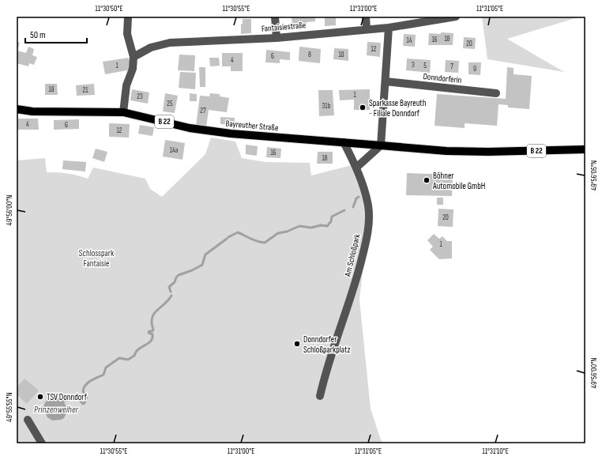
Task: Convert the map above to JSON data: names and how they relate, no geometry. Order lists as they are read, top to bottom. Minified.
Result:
{"streets":{"main road":["B 22","Bayreuther Straße"],"street":["Fantaisiestraße","Donndorferin","Am Schloßpark"]},"crossings":[["Bayreuther Straße","Am Schloßpark"]],"water":["Prinzenweiher"],"parks":["Schlosspark Fantaisie"],"places":["Sparkasse Bayreuth - Filiale Donndorf","Böhner Automobile GmbH","Donndorfer Schloßparkplatz","TSV Donndorf"],"house_numbers":["18","16","14","20","12","8","10","6","4","3","1","5","7","9","19","21","1","23","25","31b","27","4","6","12","14a","16","18","20","1"],"scale_bar":"50 m","coordinates":["11°30'50\"E","11°30'55\"E","11°31'00\"E","11°31'05\"E","49°56'05\"N","49°56'00\"N","49°55'55\"N","11°31'10\"E"]}
